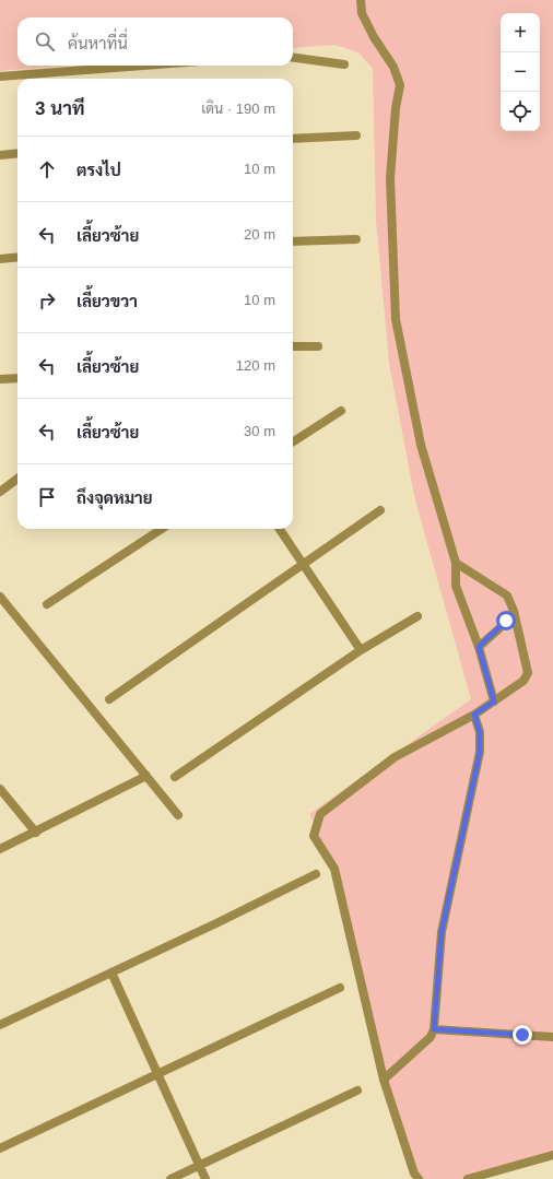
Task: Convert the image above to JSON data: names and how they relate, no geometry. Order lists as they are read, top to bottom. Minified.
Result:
{"page":{"map_buttons":["+","−"],"search":"ค้นหาที่นี่","heading":["3 นาที","เดิน · 190 m"],"list":[["ตรงไป","10 m"],["เลี้ยวซ้าย","20 m"],["เลี้ยวขวา","10 m"],["เลี้ยวซ้าย","120 m"],["เลี้ยวซ้าย","30 m"],"ถึงจุดหมาย"]}}
